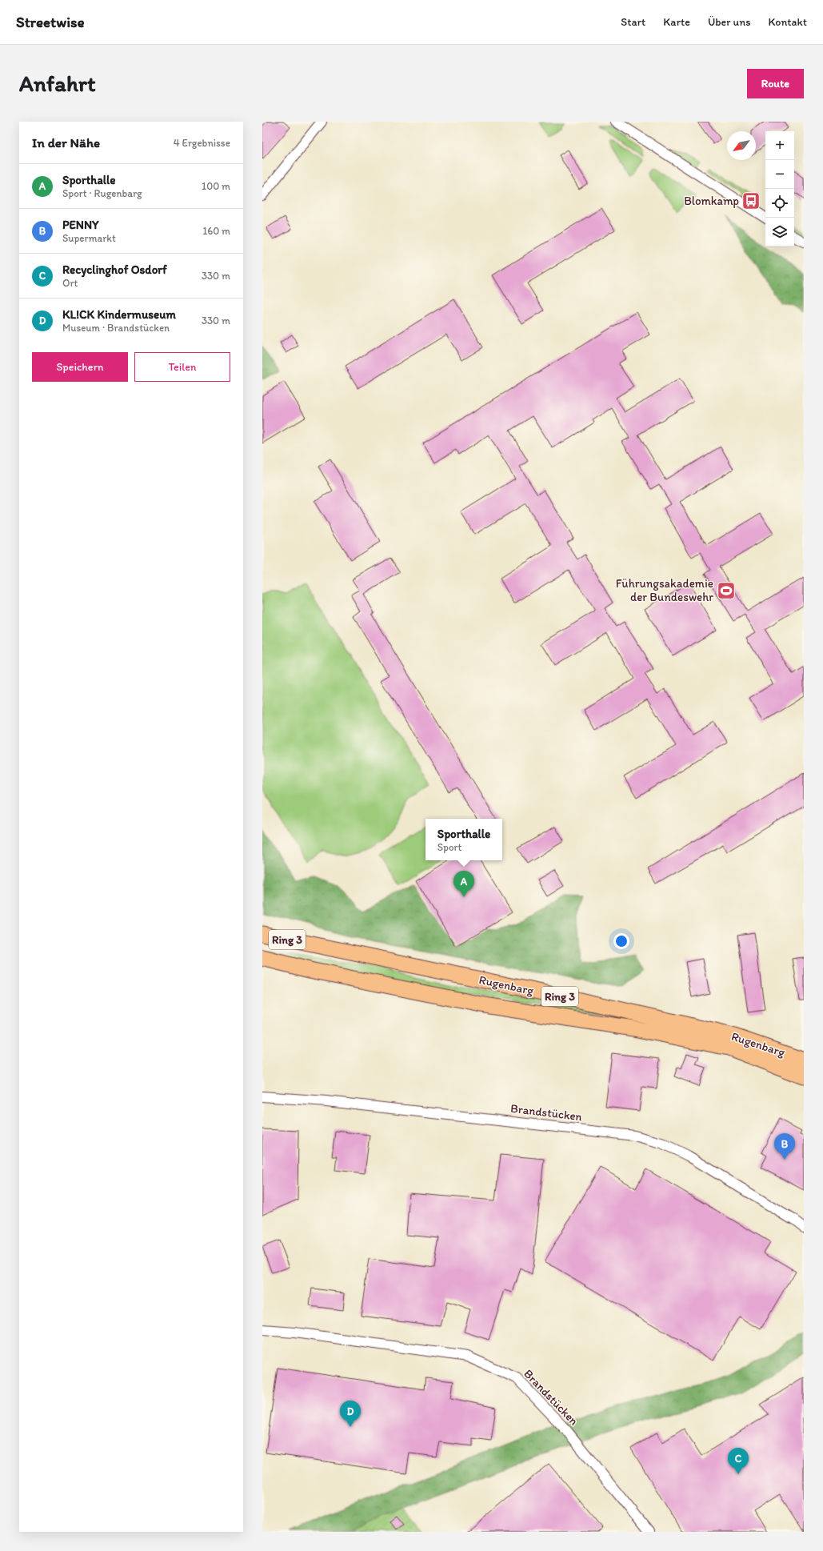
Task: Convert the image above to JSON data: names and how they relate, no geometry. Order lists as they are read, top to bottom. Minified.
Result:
{"streets":{"main road":["Ring 3","Rugenbarg"],"street":["Brandstücken"]},"places":{"bus stop":["Blomkamp"],"sports":["Führungsakademie der Bundeswehr"]},"north":"bottom left","page":{"header":"Streetwise","nav":["Start","Karte","Über uns","Kontakt"],"buttons":["Route",["Speichern","Teilen"]],"title":"Anfahrt","heading":["In der Nähe","4 Ergebnisse"],"map_buttons":["+","−"],"list":[{"mark":"A","name":"Sporthalle","note":"Sport · Rugenbarg","value":"100 m"},{"mark":"B","name":"PENNY","note":"Supermarkt","value":"160 m"},{"mark":"C","name":"Recyclinghof Osdorf","note":"Ort","value":"330 m"},{"mark":"D","name":"KL!CK Kindermuseum","note":"Museum · Brandstücken","value":"330 m"}],"popup":["Sporthalle","Sport"],"pins":["A","B","D","C"]}}
